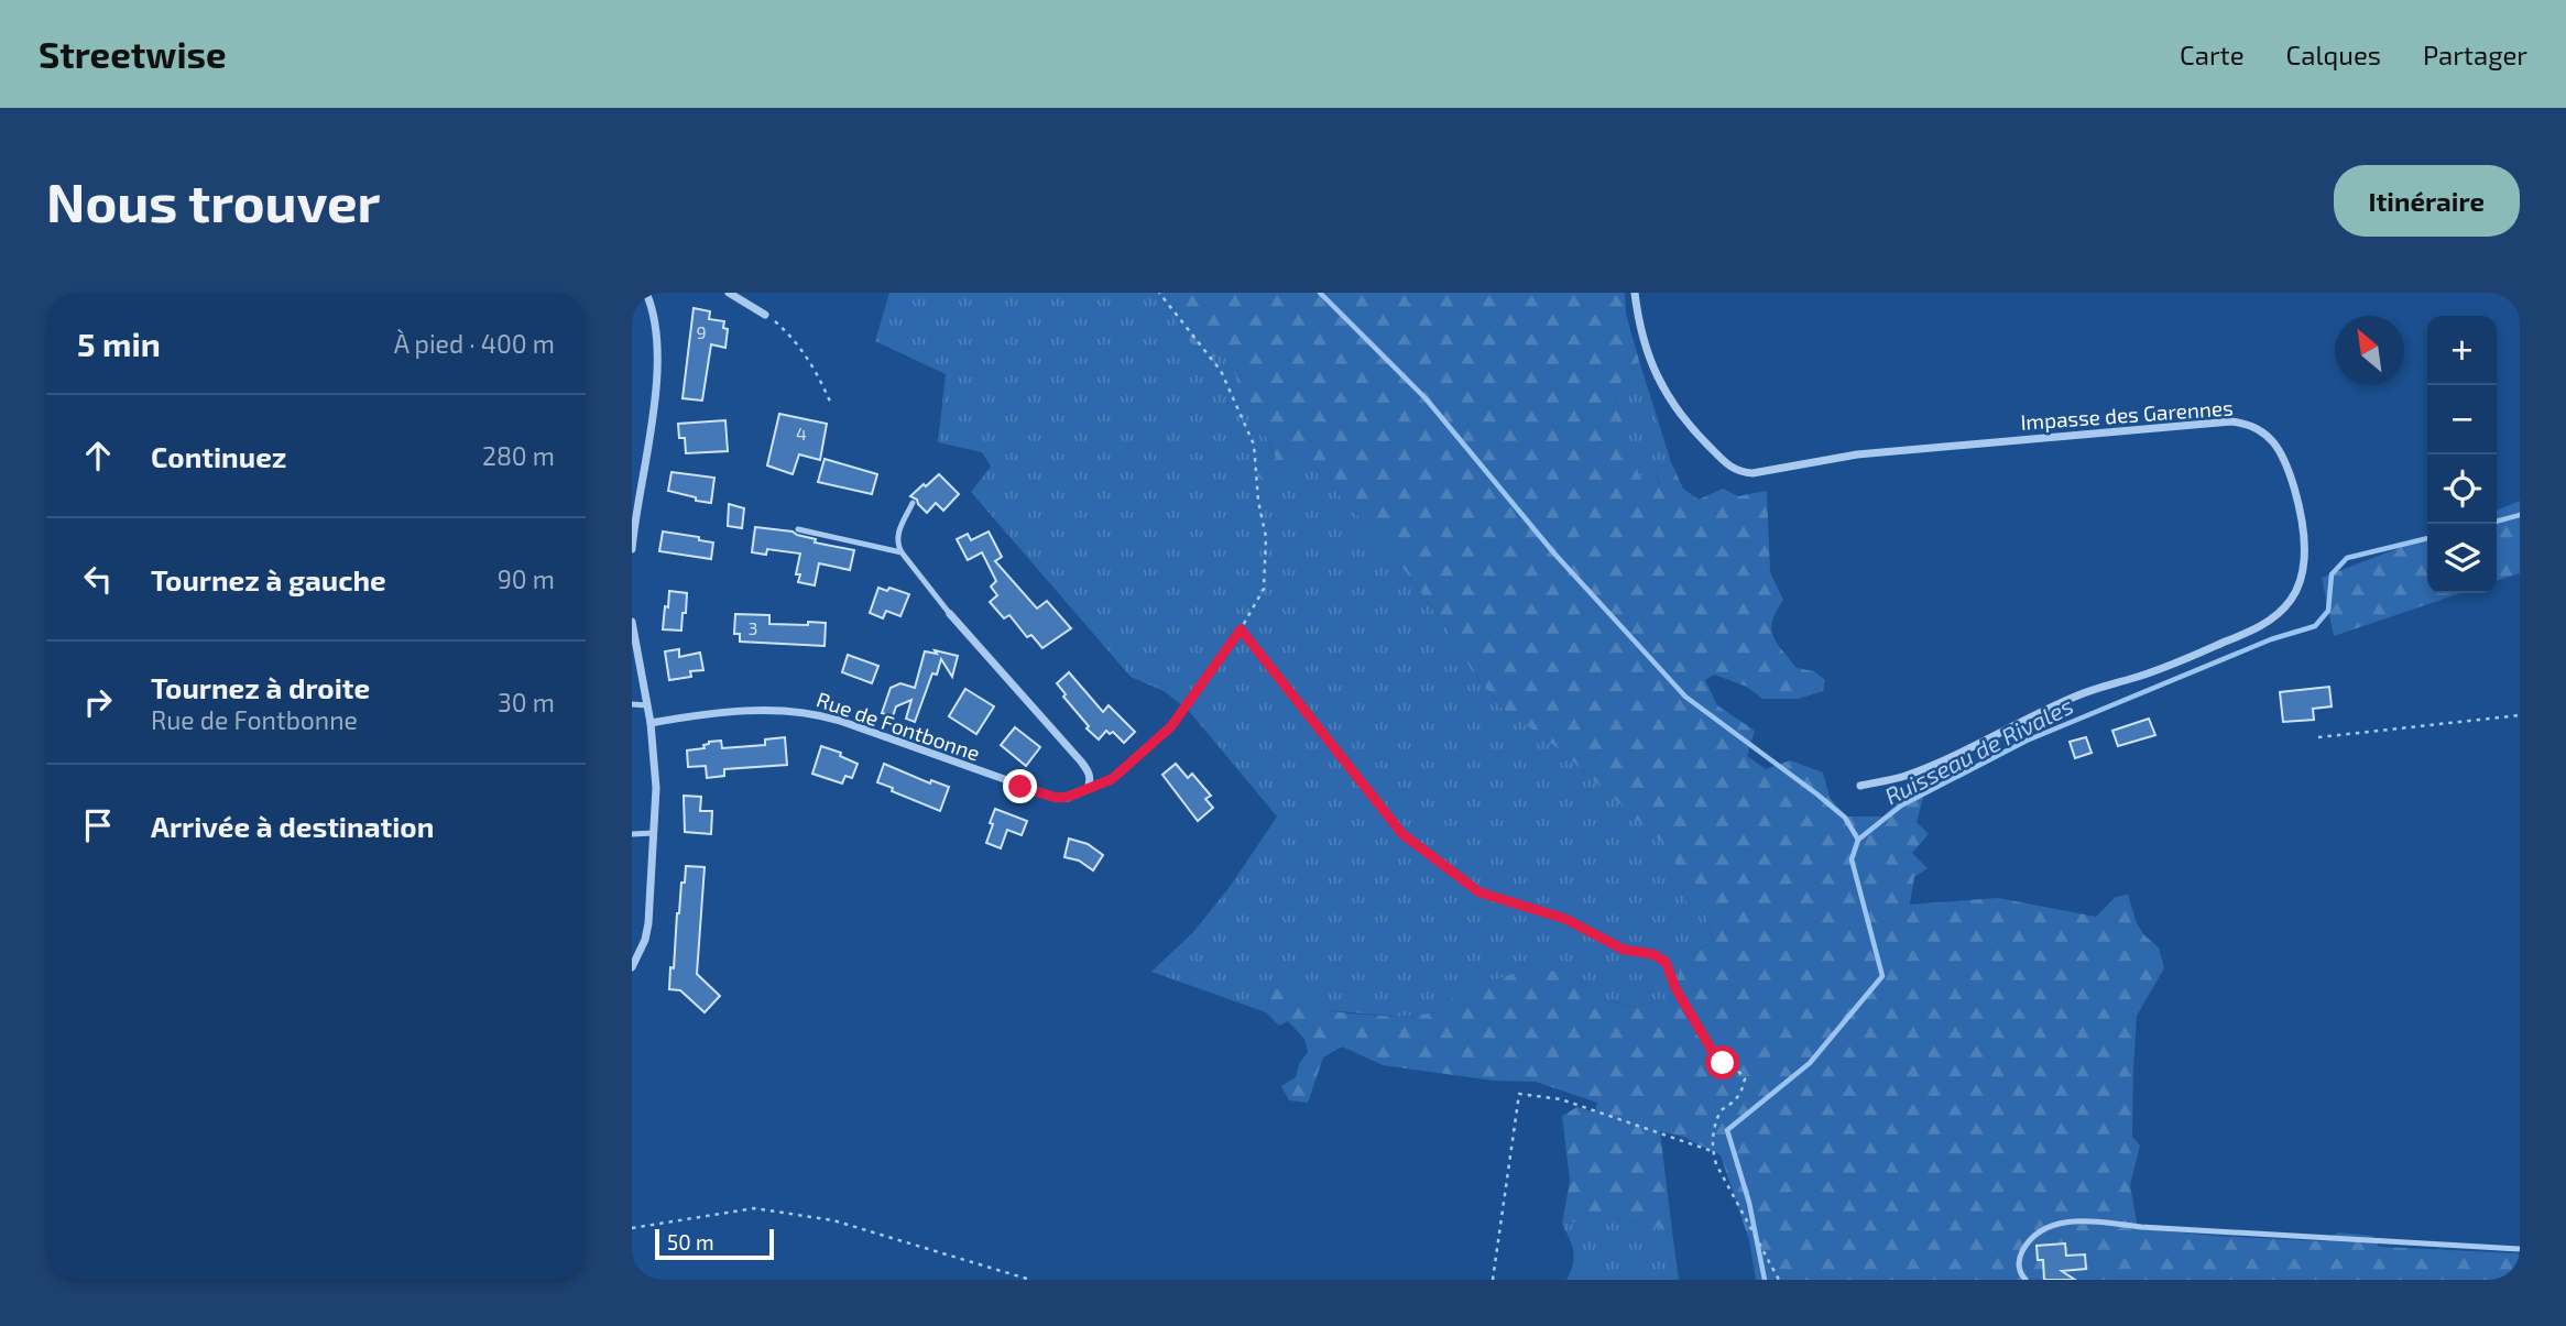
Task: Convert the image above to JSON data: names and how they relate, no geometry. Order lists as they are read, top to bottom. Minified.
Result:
{"streets":{"street":["Impasse des Garennes","Rue de Fontbonne"]},"water":["Ruisseau de Rivales"],"house_numbers":["9","4","3"],"scale_bar":"50 m","north":"top left","page":{"header":"Streetwise","nav":["Carte","Calques","Partager"],"buttons":"Itinéraire","title":"Nous trouver","heading":["5 min","À pied · 400 m"],"map_buttons":["+","−"],"list":[["Continuez","280 m"],["Tournez à gauche","90 m"],["Tournez à droite","Rue de Fontbonne","30 m"],"Arrivée à destination"],"scale":"50 m"}}
